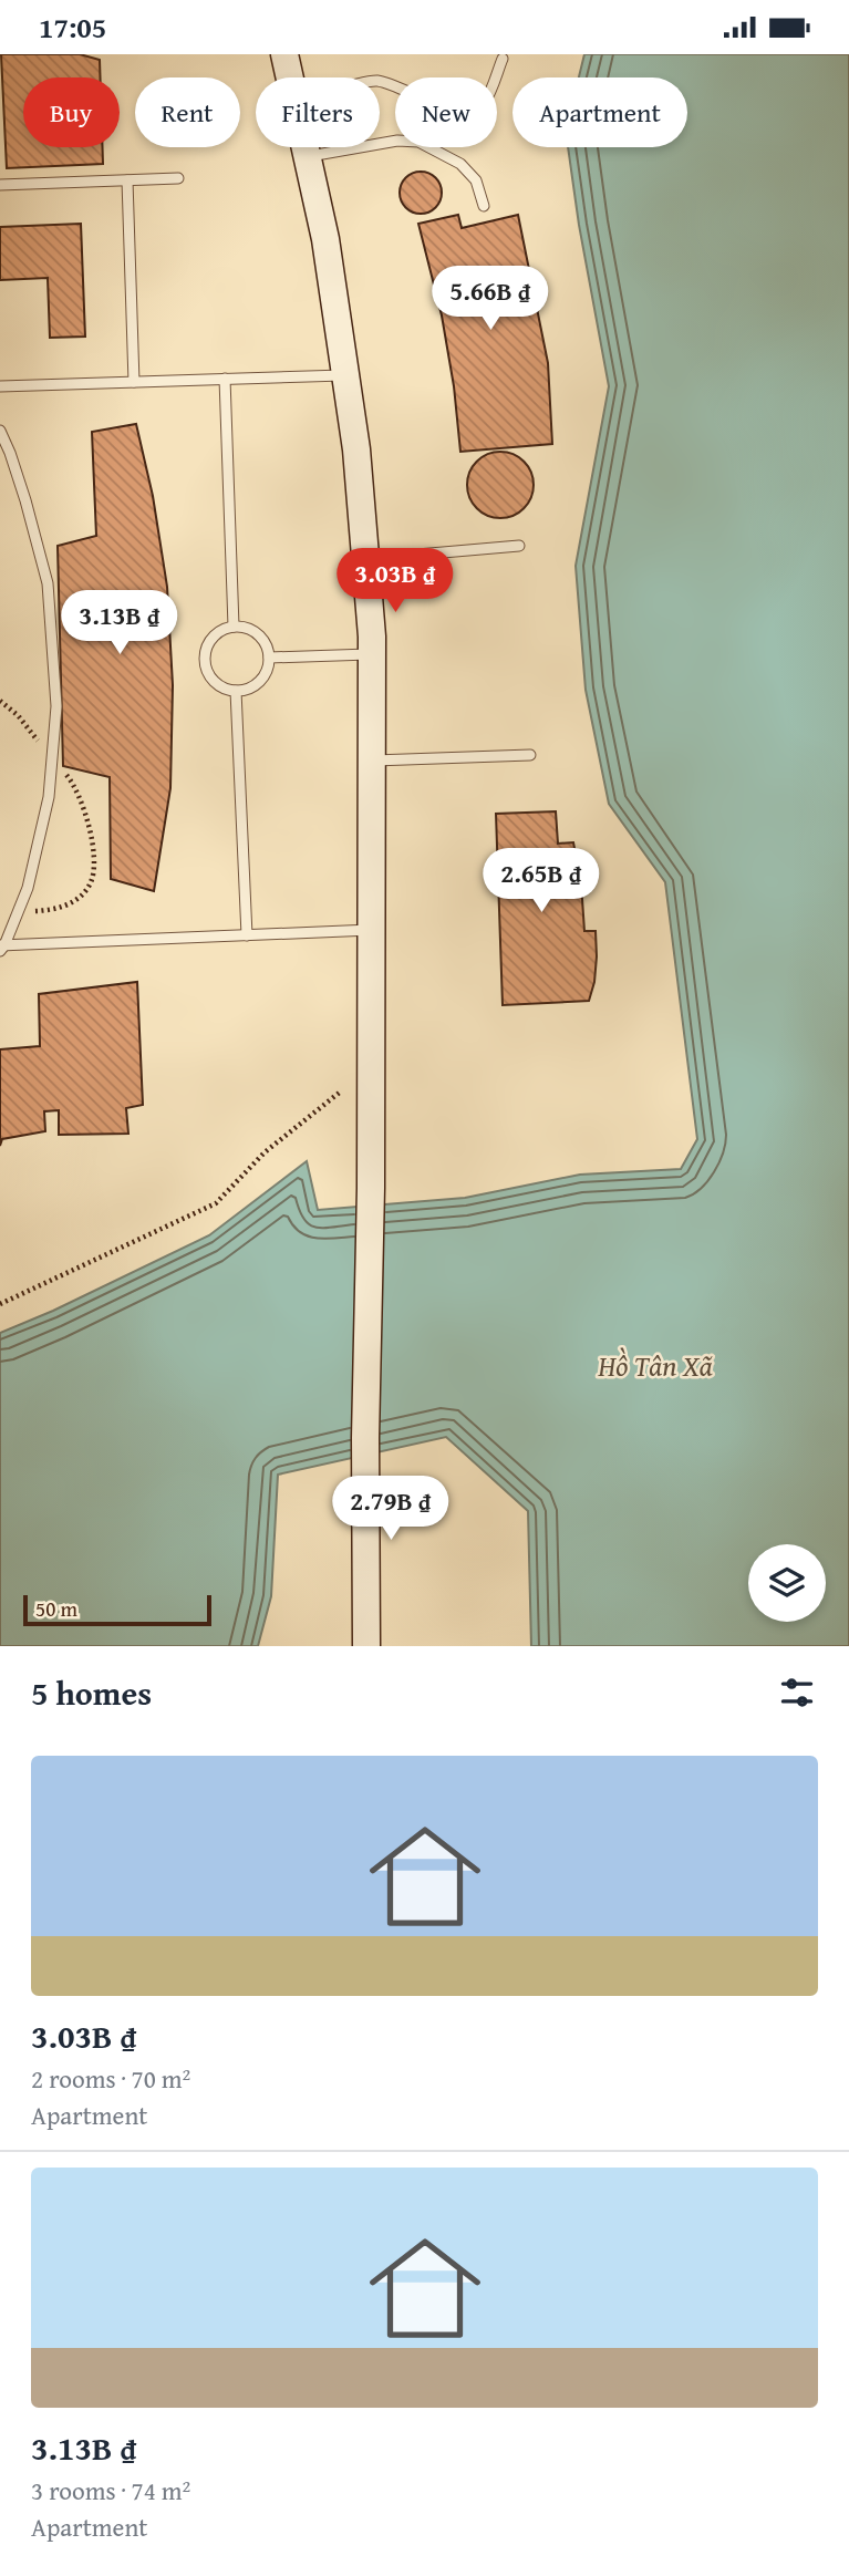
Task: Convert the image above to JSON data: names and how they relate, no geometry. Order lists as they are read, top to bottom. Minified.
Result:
{"water":["Hồ Tân Xã"],"scale_bar":"50 m","page":{"status":"17:05","chip":["Buy","Rent","Filters","New","Apartment"],"price":["5.66B ₫","3.03B ₫","3.13B ₫","2.65B ₫","2.79B ₫"],"scale":"50 m","heading":"5 homes","list":[{"name":"3.03B ₫","note":"2 rooms · 70 m² · Apartment"},{"name":"3.13B ₫","note":"3 rooms · 74 m² · Apartment"}]}}
